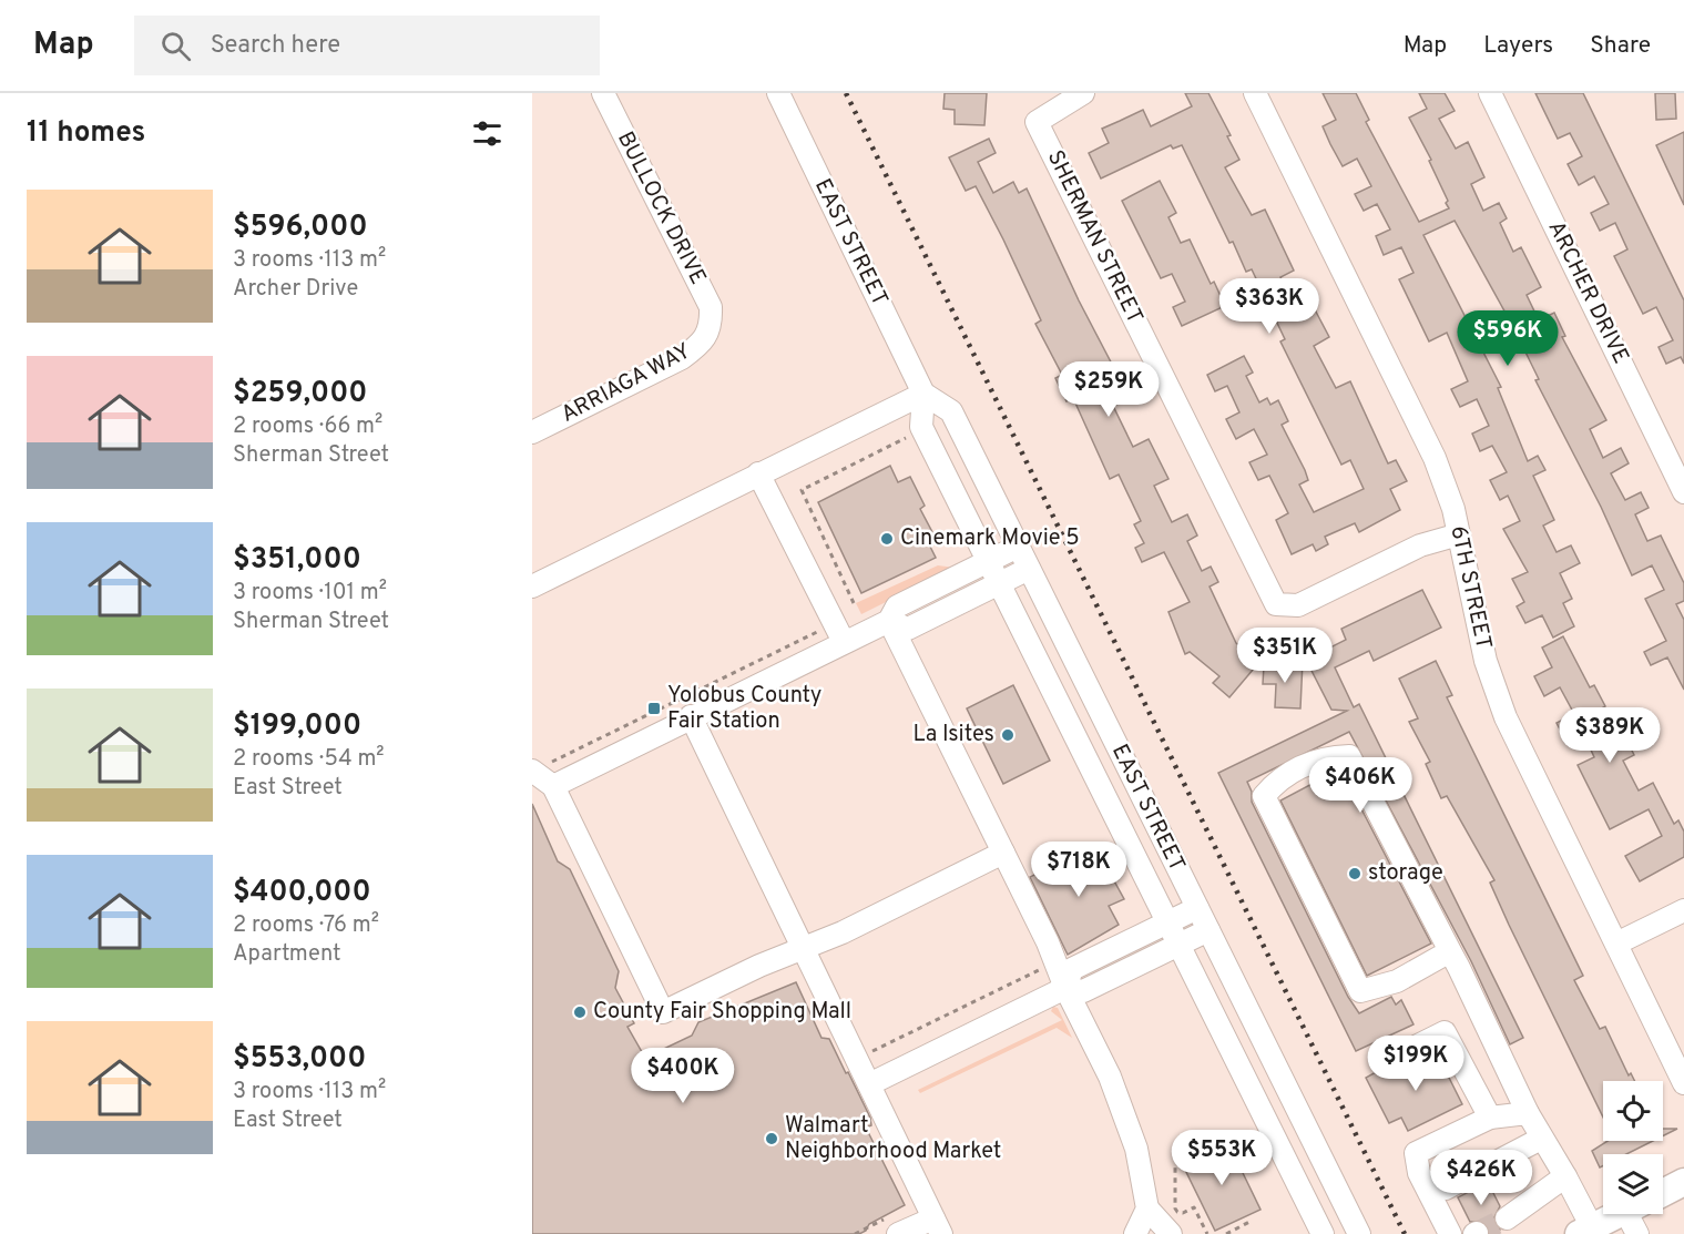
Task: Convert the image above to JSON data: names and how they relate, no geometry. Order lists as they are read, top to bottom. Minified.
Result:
{"streets":{"street":["BULLOCK DRIVE","SHERMAN STREET","EAST STREET","ARCHER DRIVE","ARRIAGA WAY","6TH STREET"]},"crossings":[["BULLOCK DRIVE","ARRIAGA WAY"],["SHERMAN STREET","6TH STREET"]],"places":{"other":["Cinemark Movie 5","La Isites","storage","County Fair Shopping Mall","Walmart Neighborhood Market"],"transit":["Yolobus County Fair Station"]},"page":{"header":"Map","search":"Search here","nav":["Map","Layers","Share"],"heading":"11 homes","list":[{"name":"$596,000","note":"3 rooms · 113 m² · Archer Drive"},{"name":"$259,000","note":"2 rooms · 66 m² · Sherman Street"},{"name":"$351,000","note":"3 rooms · 101 m² · Sherman Street"},{"name":"$199,000","note":"2 rooms · 54 m² · East Street"},{"name":"$400,000","note":"2 rooms · 76 m² · Apartment"},{"name":"$553,000","note":"3 rooms · 113 m² · East Street"}],"price":["$363K","$596K","$259K","$351K","$389K","$406K","$718K","$199K","$400K","$553K","$426K"]}}
